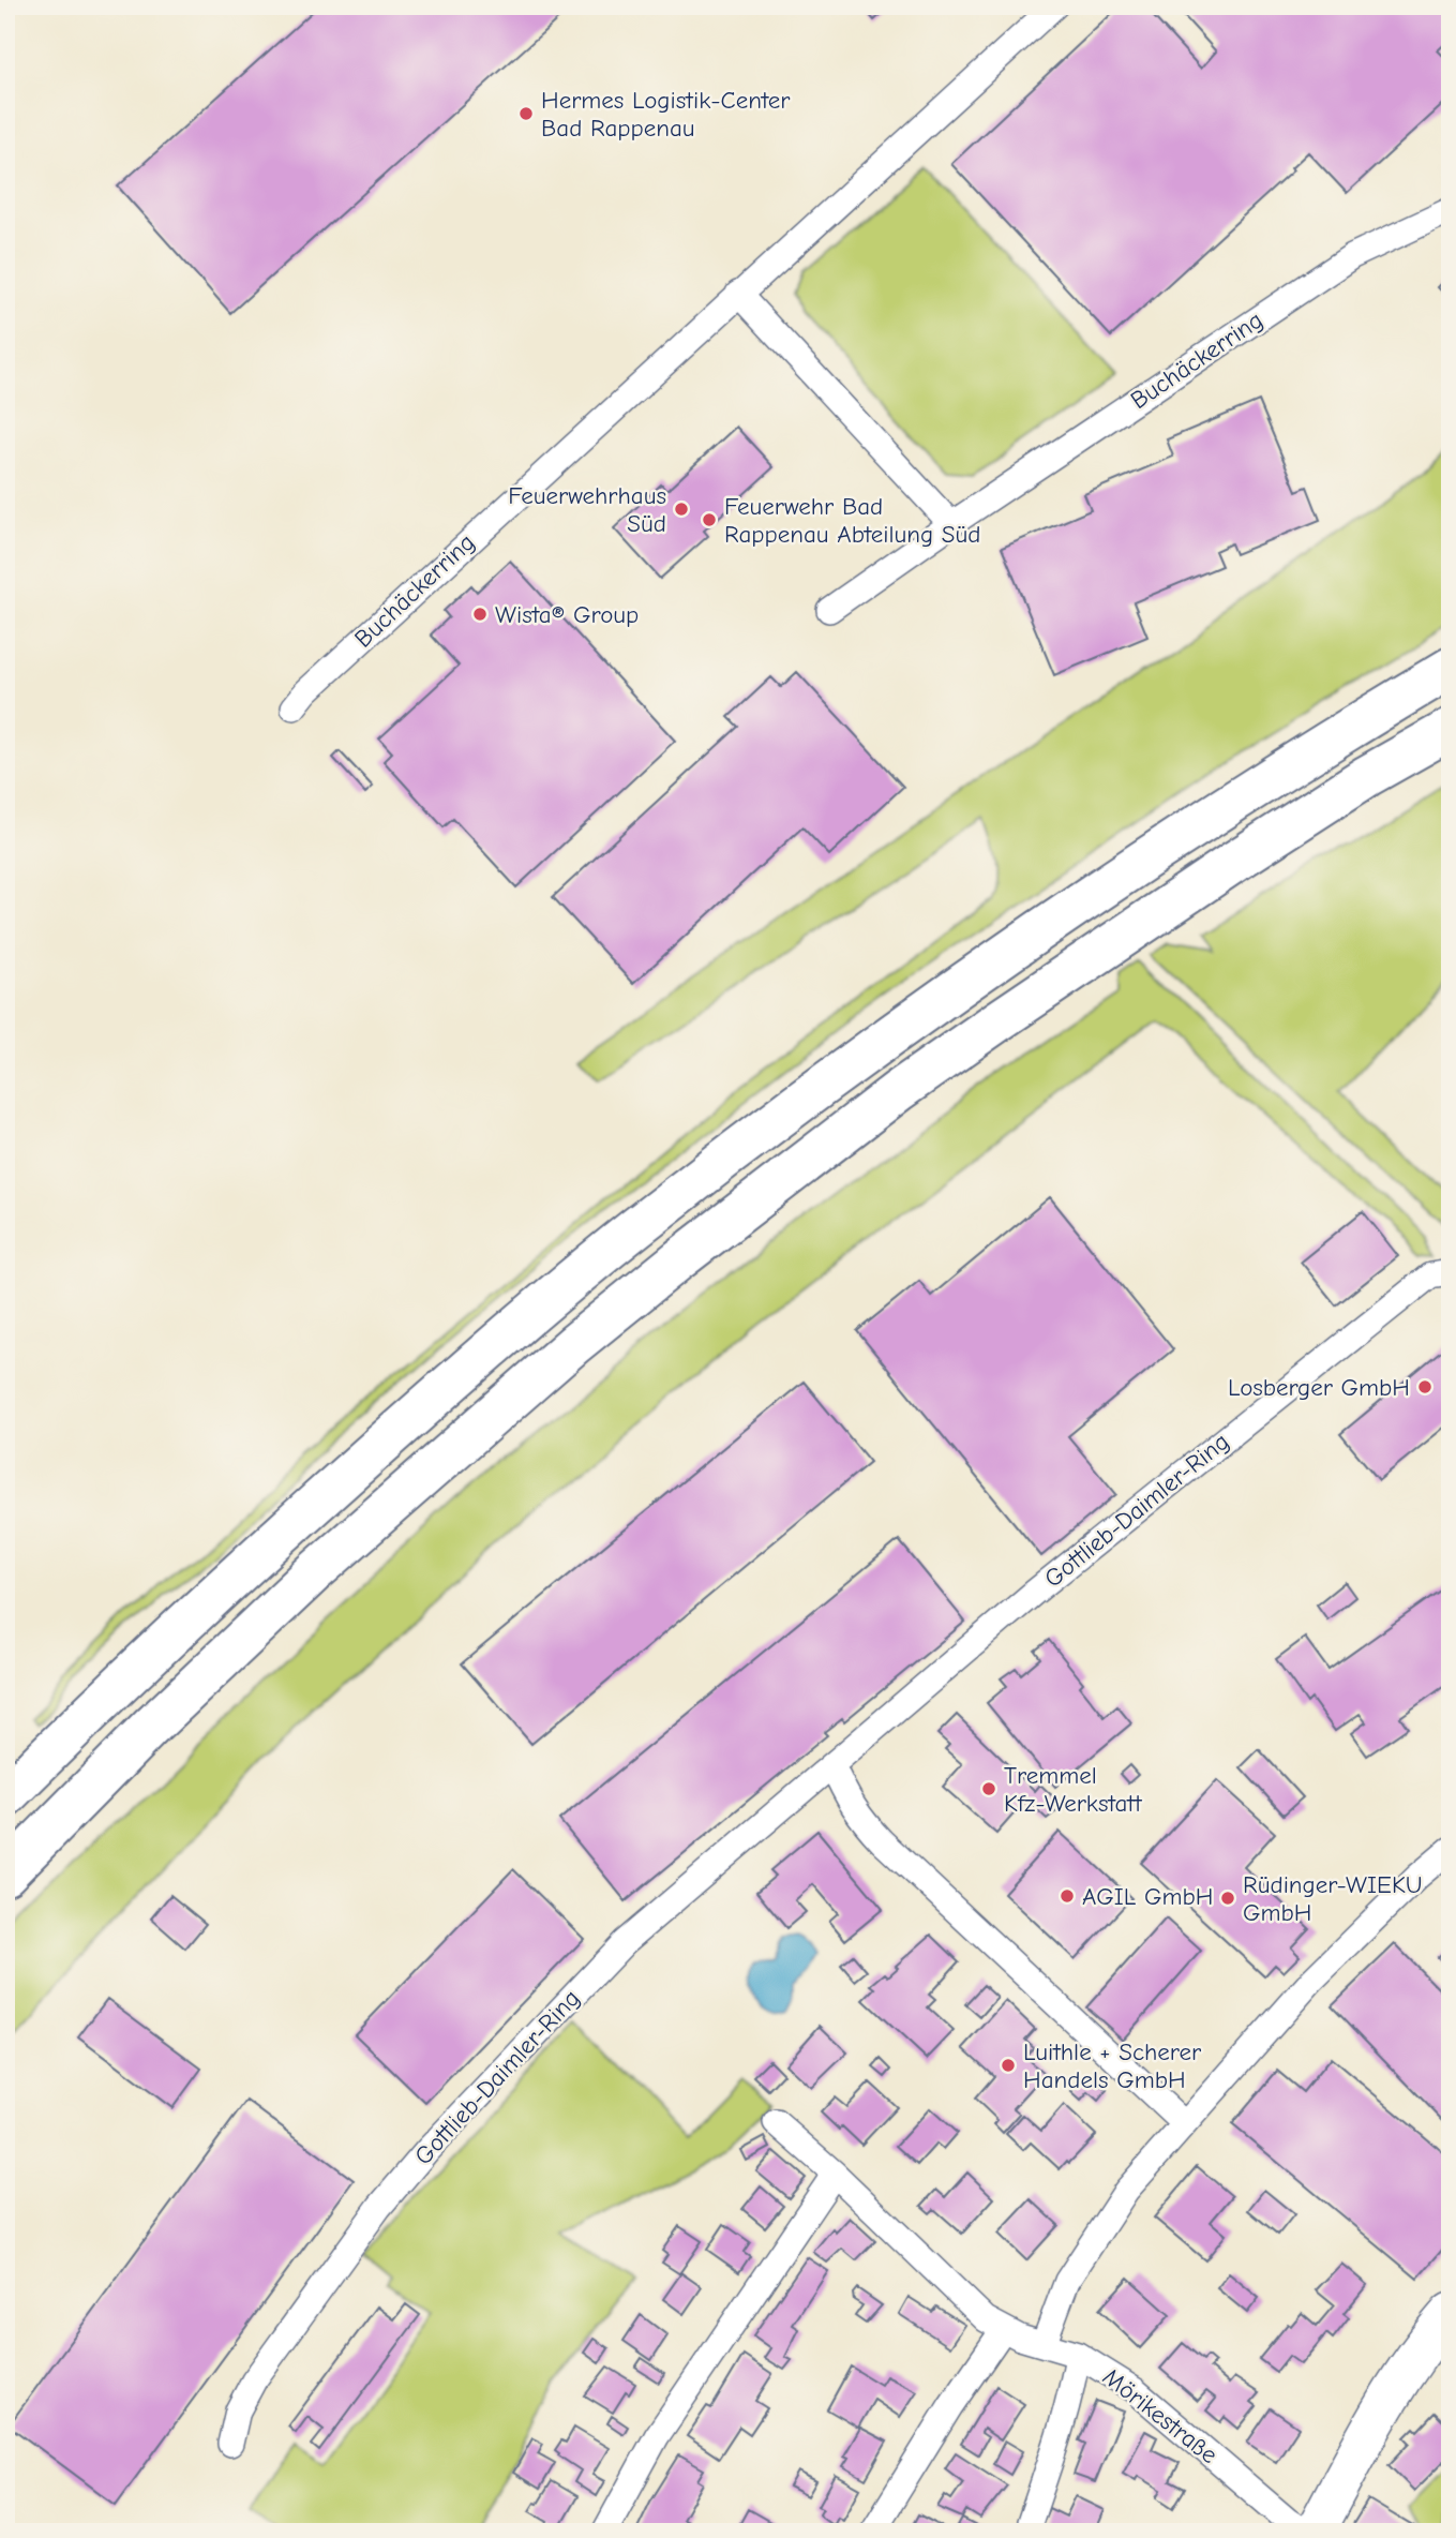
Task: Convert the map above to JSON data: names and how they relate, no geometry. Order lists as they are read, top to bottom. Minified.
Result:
{"streets":{"street":["Buchäckerring","Gottlieb-Daimler-Ring","Mörikestraße"]},"places":["Hermes Logistik-Center Bad Rappenau","Feuerwehrhaus Süd","Feuerwehr Bad Rappenau Abteilung Süd","Wista® Group","Losberger GmbH","Tremmel Kfz-Werkstatt","AGIL GmbH","Rüdinger-WIEKU GmbH","Luithle + Scherer Handels GmbH"]}
